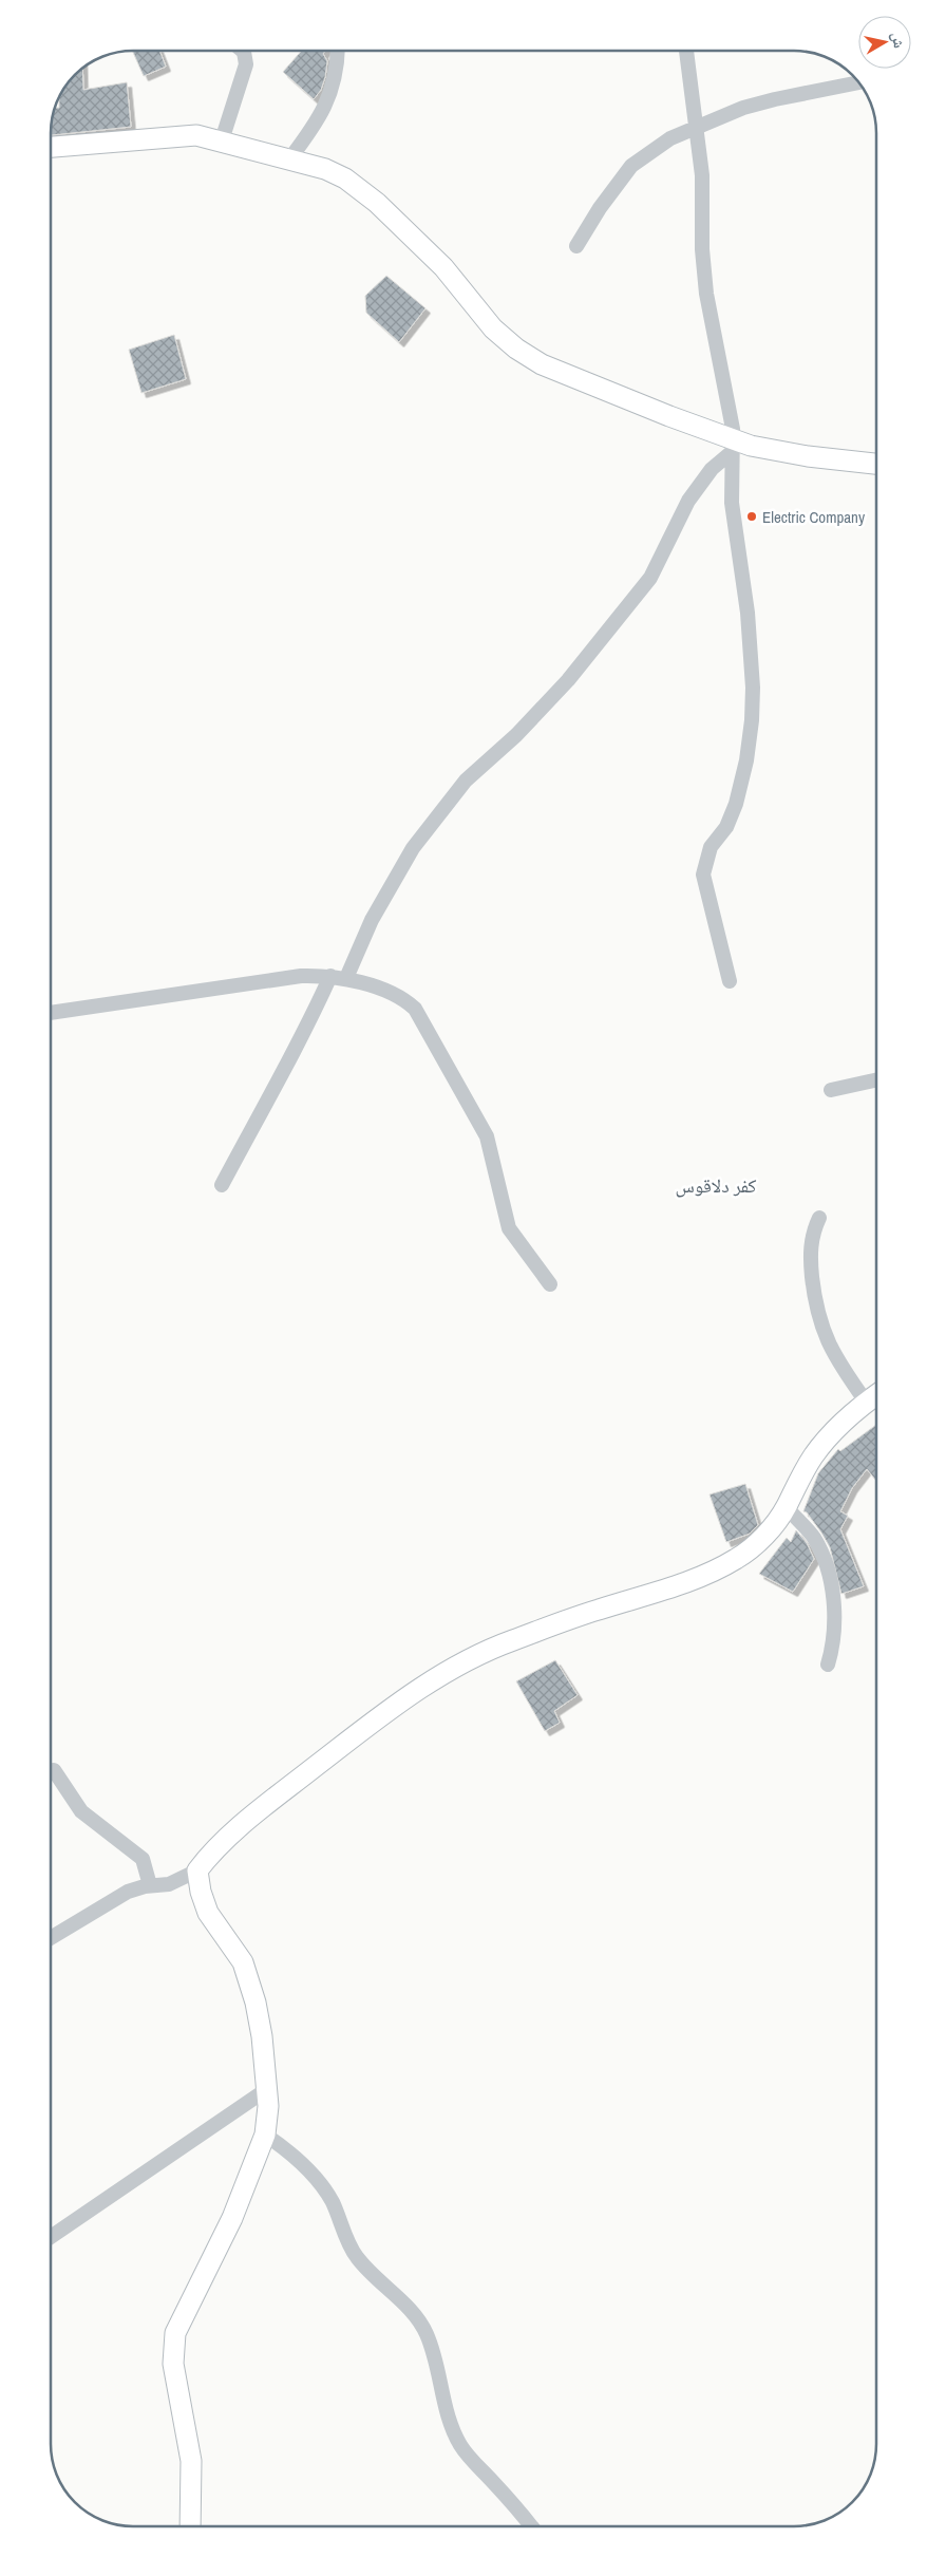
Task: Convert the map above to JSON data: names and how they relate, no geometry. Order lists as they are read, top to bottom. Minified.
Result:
{"districts":["كفر دلاقوس"],"places":["Electric Company"],"north":"right"}
